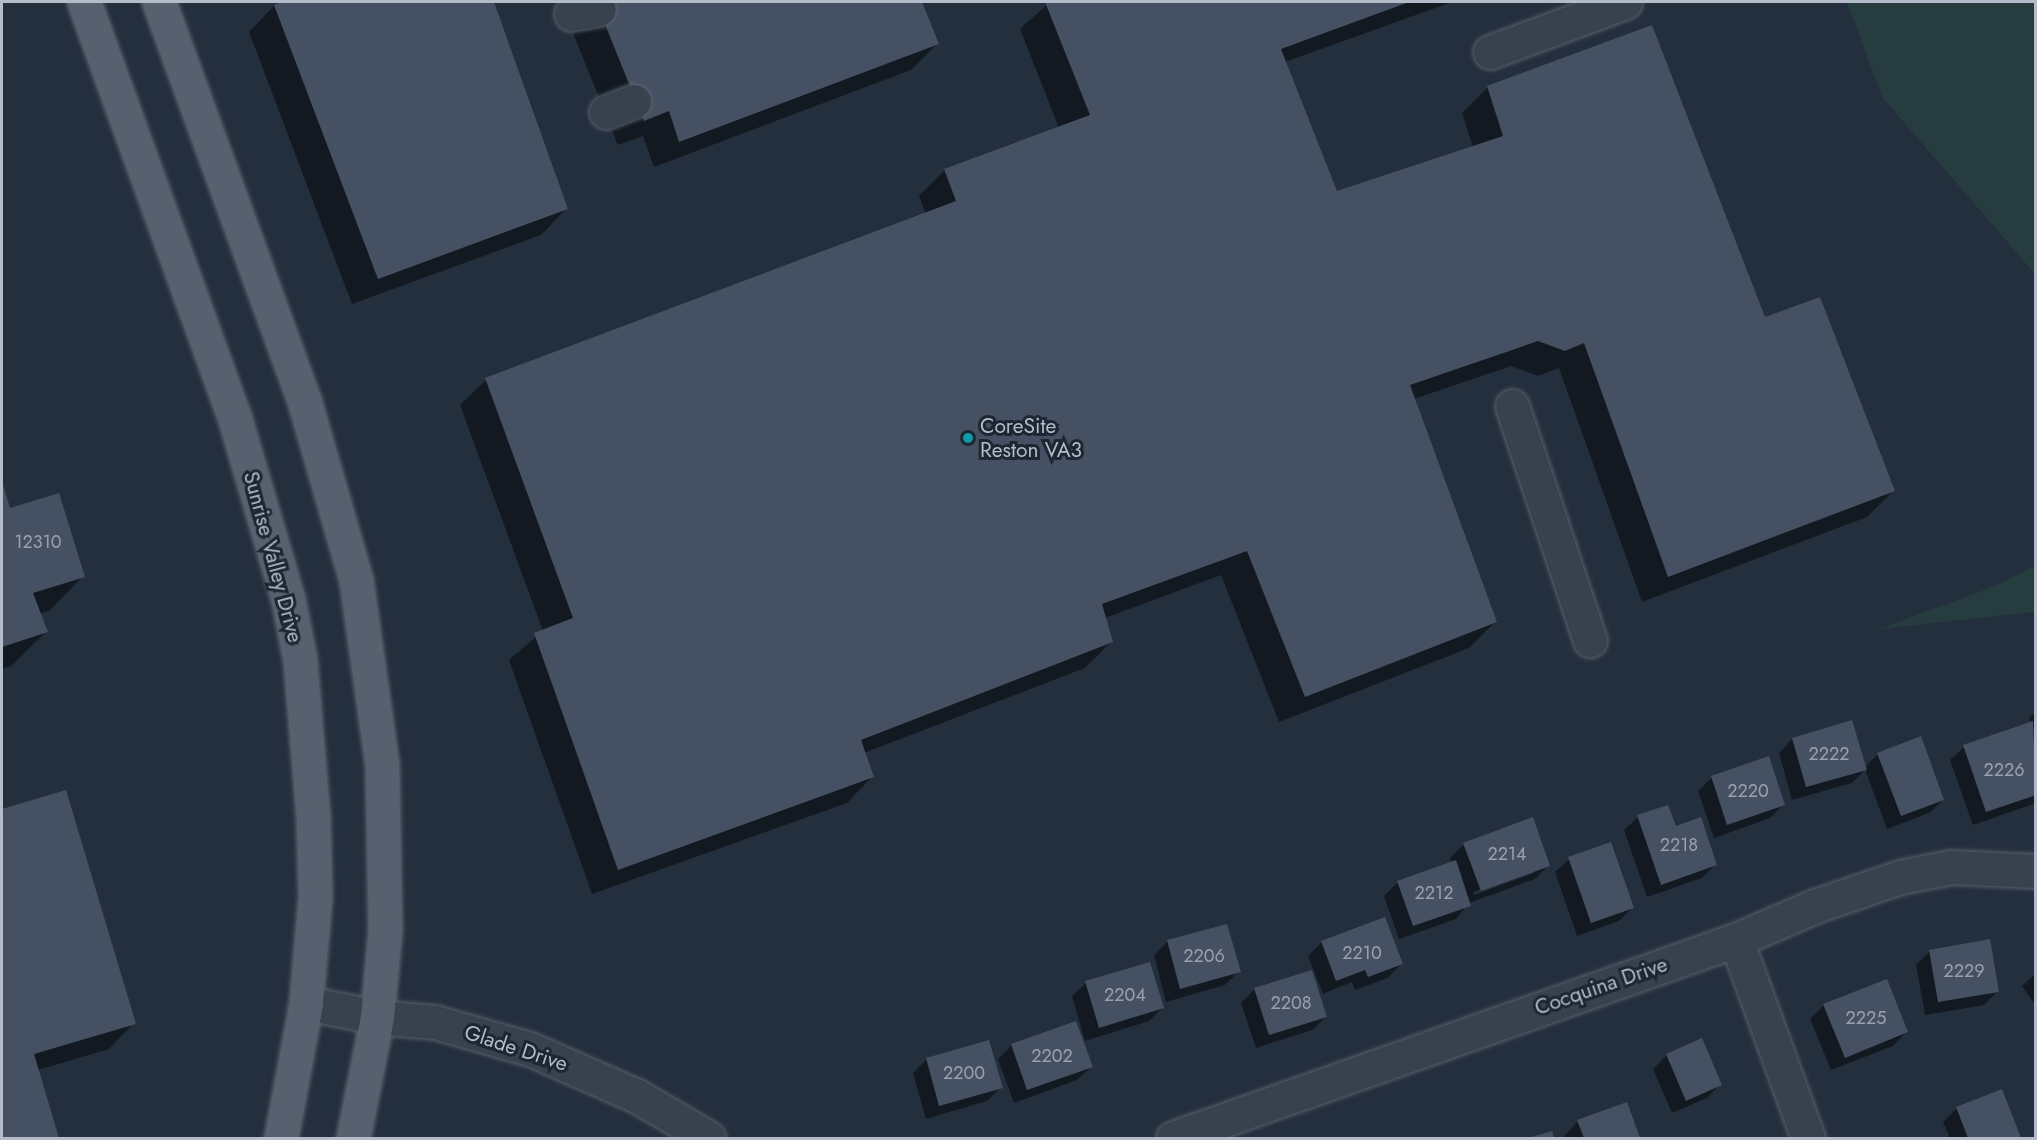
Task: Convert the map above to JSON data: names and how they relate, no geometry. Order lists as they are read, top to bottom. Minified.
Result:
{"streets":{"main road":["Sunrise Valley Drive"],"street":["Cocquina Drive","Glade Drive"]},"crossings":[["Sunrise Valley Drive","Glade Drive"]],"places":["CoreSite Reston VA3"],"house_numbers":["12310","2222","2226","2220","2218","2214","2212","2210","2206","2229","2204","2208","2225","2202","2200"]}
